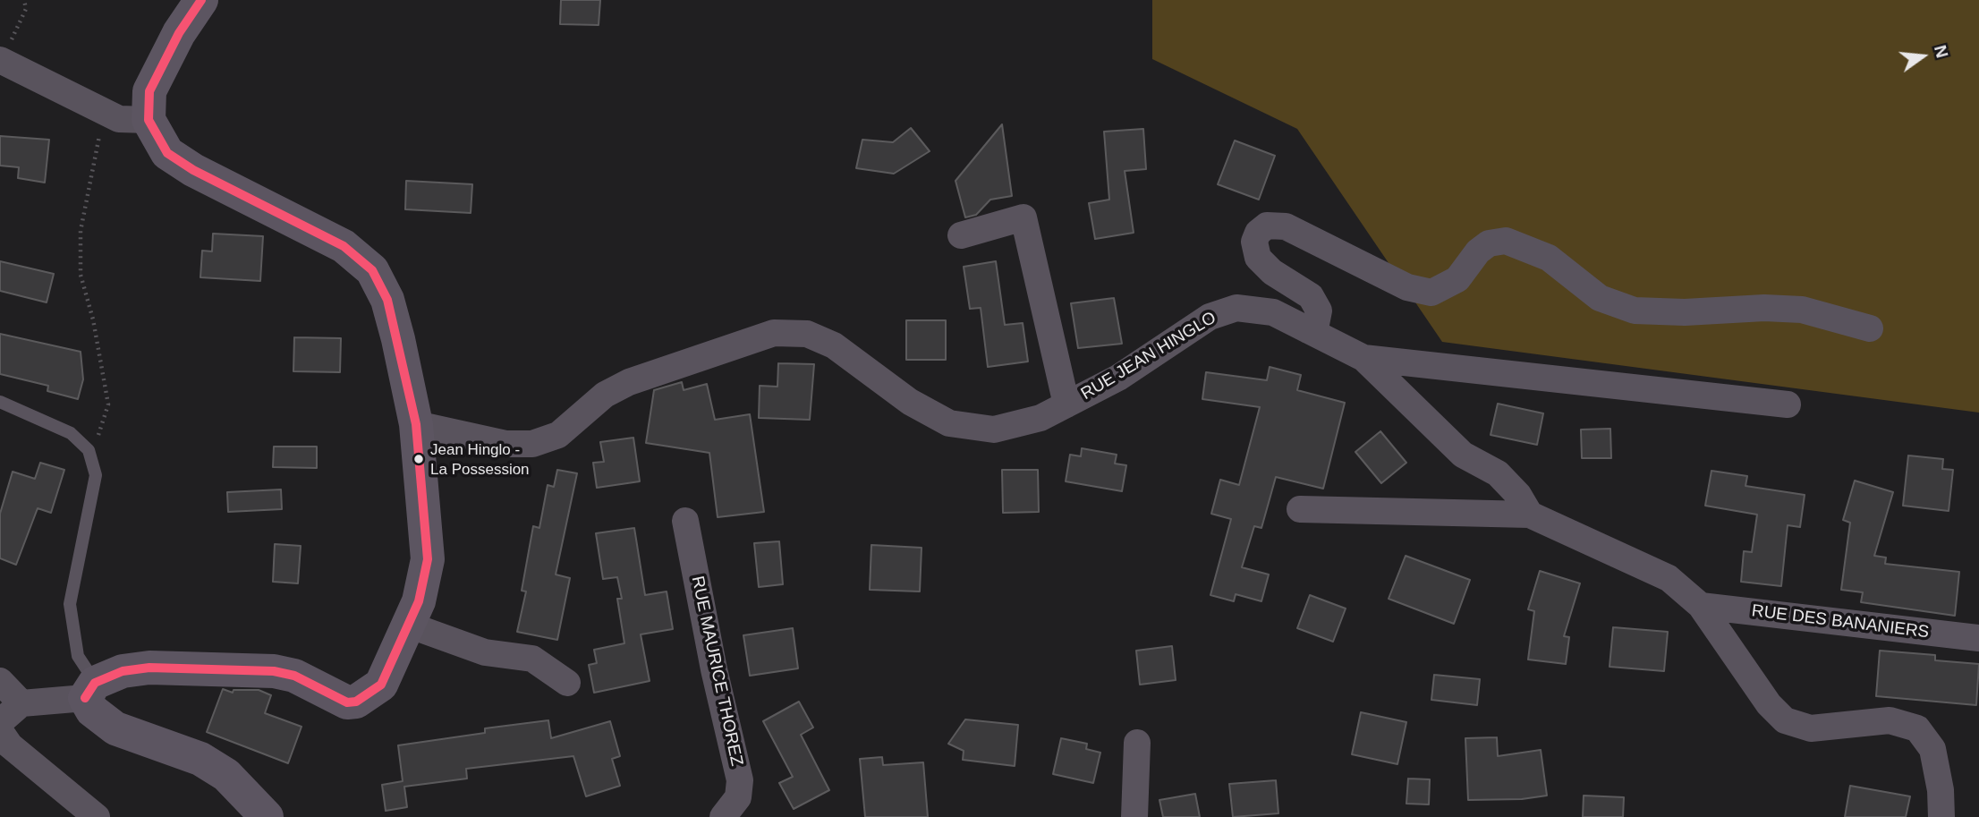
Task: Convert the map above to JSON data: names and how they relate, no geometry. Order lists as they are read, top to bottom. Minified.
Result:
{"streets":{"street":["RUE JEAN HINGLO","RUE DES BANANIERS","RUE MAURICE THOREZ"]},"places":["Jean Hinglo - La Possession"],"north":"right"}
